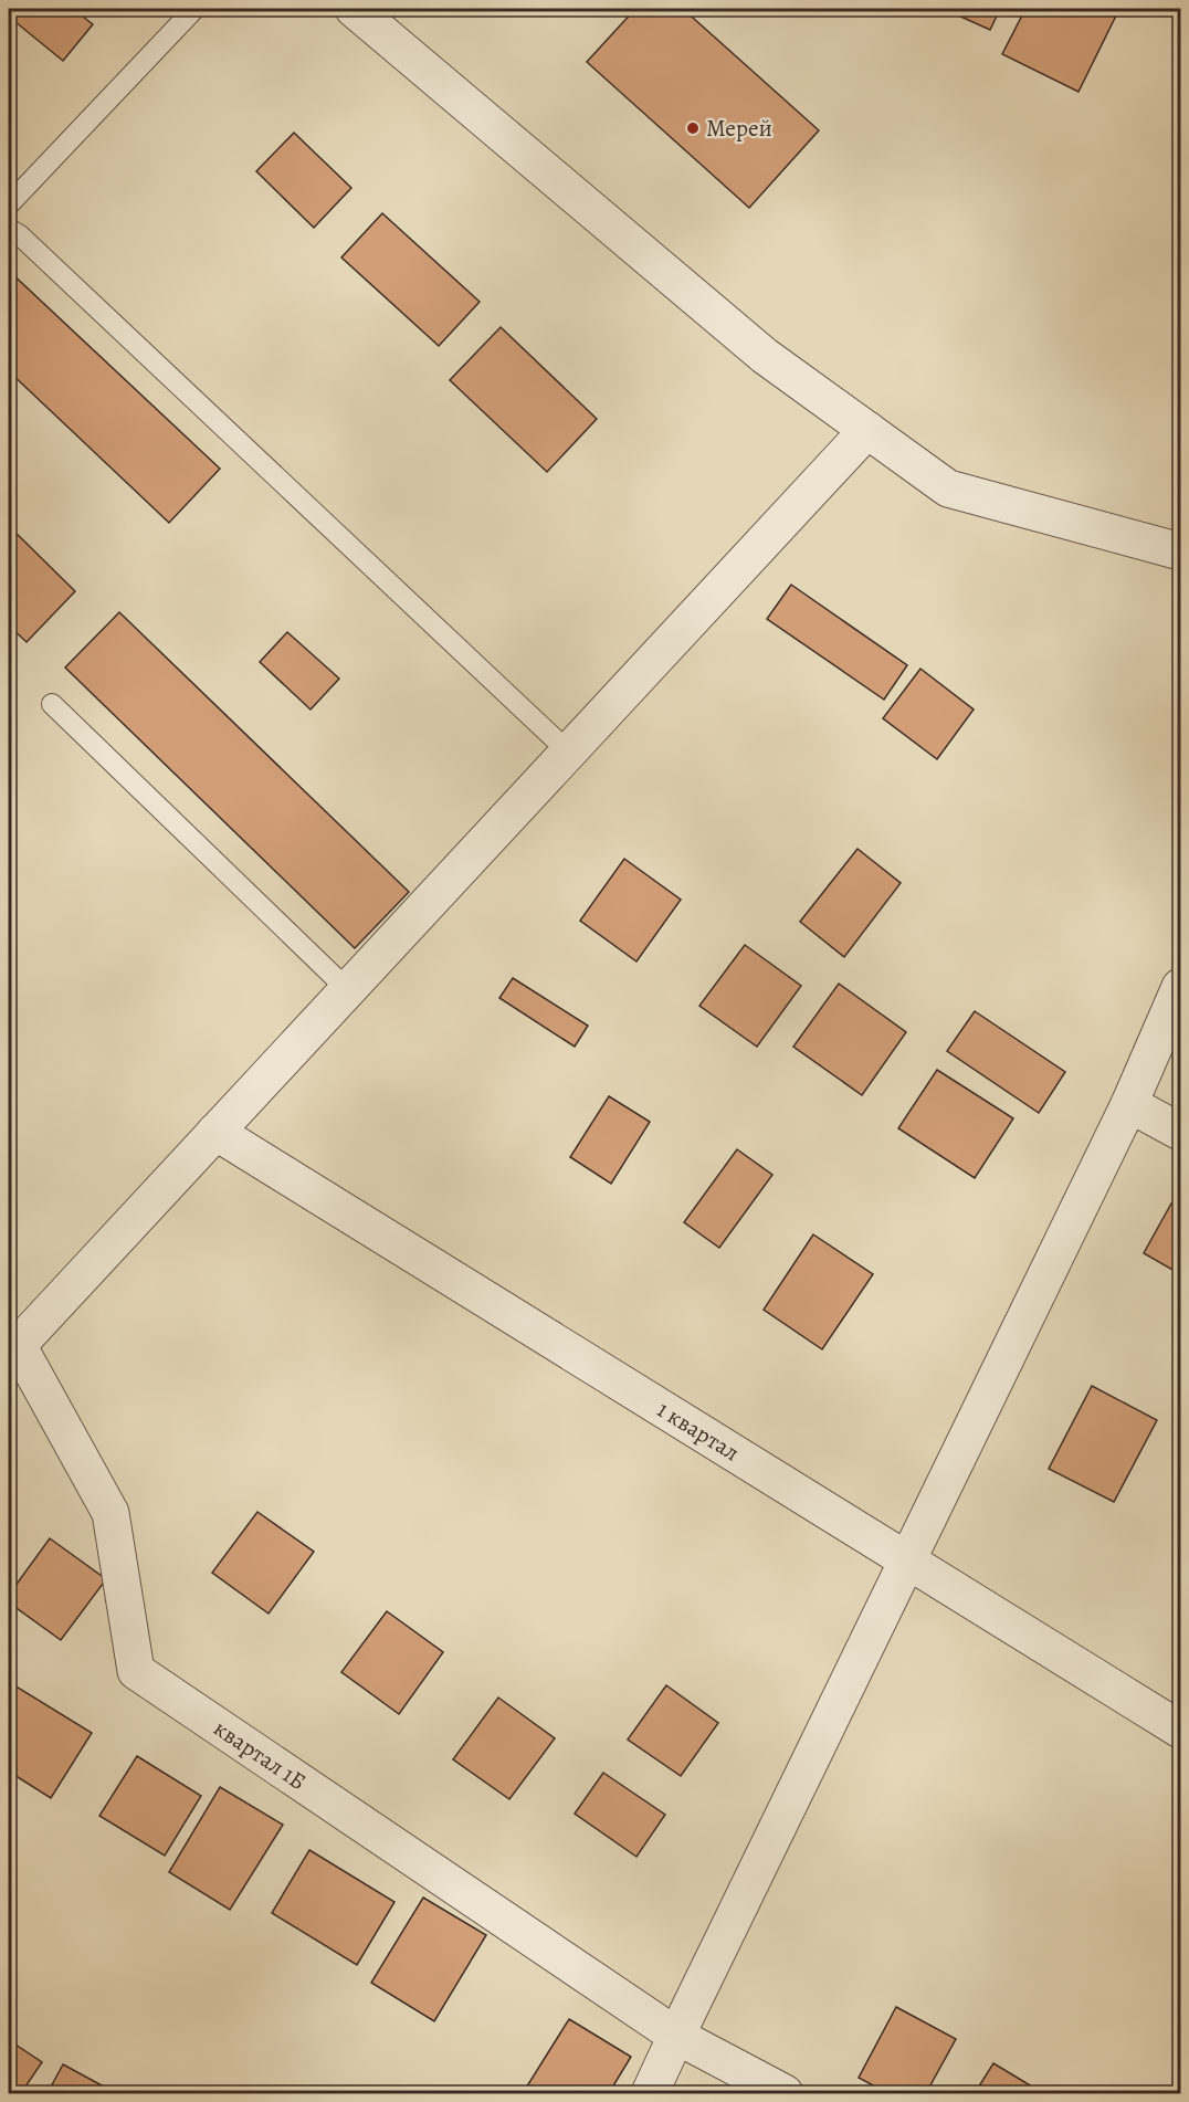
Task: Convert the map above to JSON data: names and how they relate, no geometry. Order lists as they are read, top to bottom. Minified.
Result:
{"streets":{"street":["1 квартал","квартал 1Б"]},"places":["Мерей"]}
